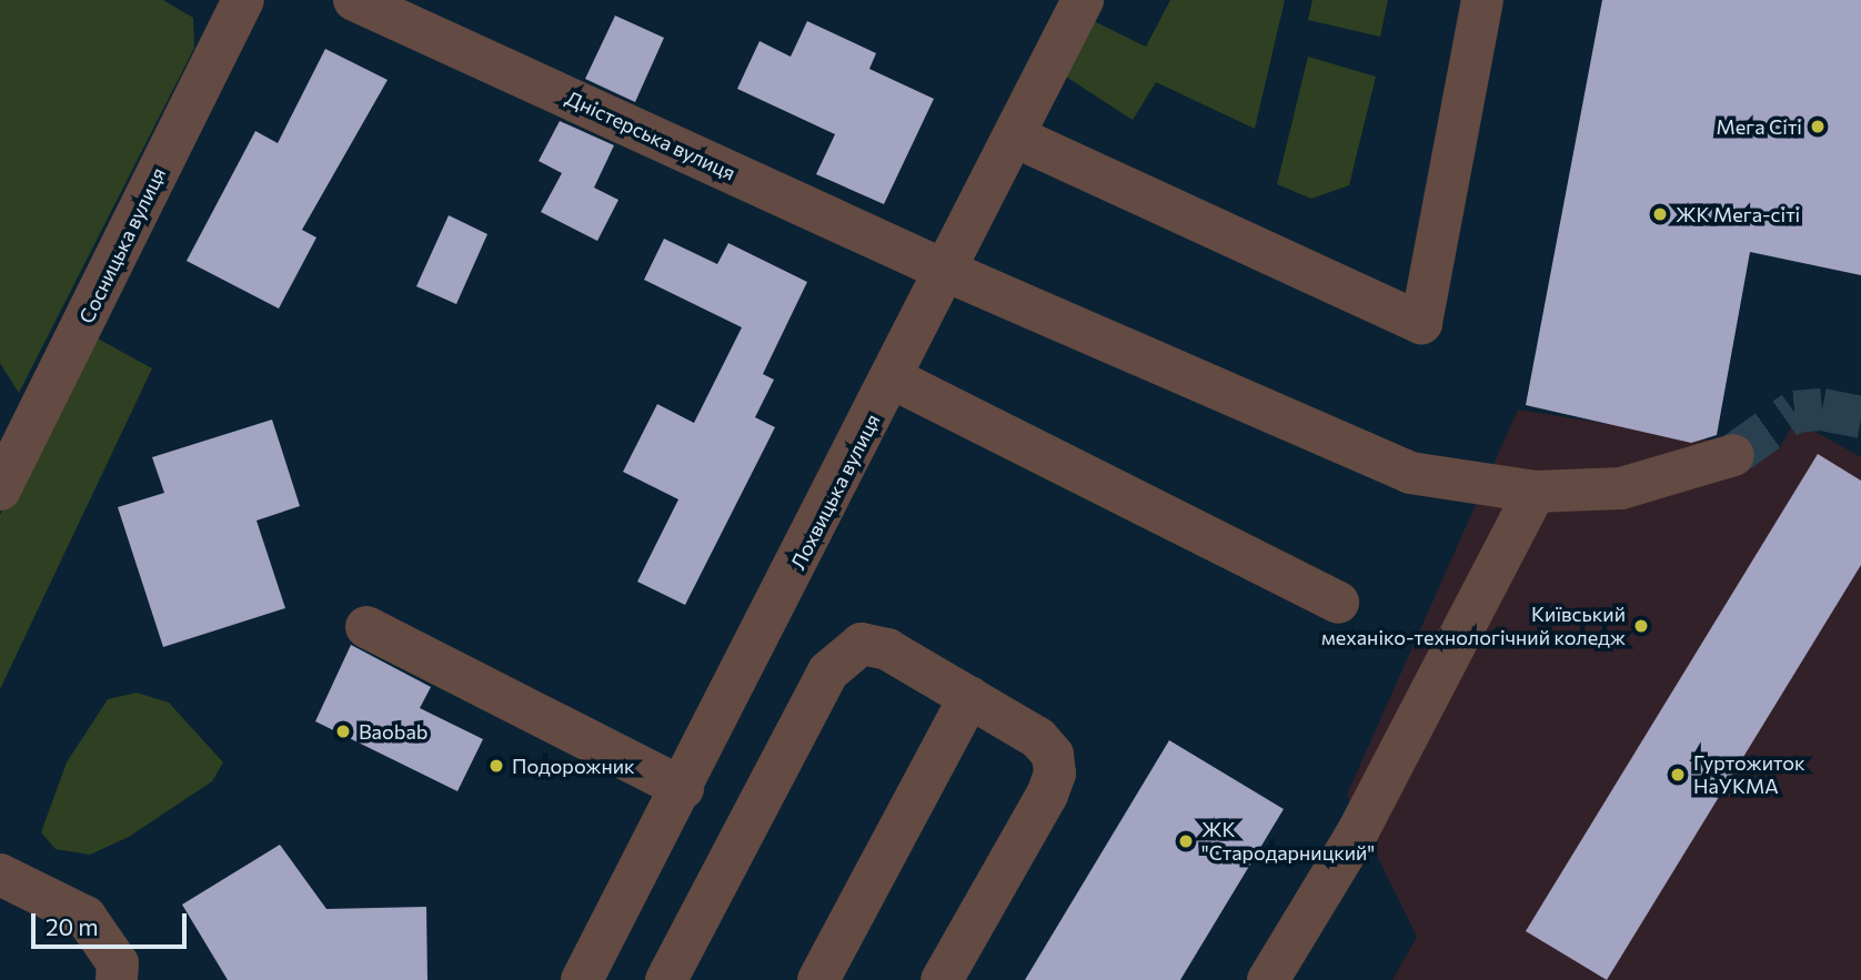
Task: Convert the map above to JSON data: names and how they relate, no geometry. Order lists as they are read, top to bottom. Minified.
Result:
{"streets":{"street":["Дністерська вулиця","Сосницька вулиця","Лохвицька вулиця"]},"crossings":[["Дністерська вулиця","Лохвицька вулиця"]],"places":["Мега Сіті","ЖК Мега-сіті","Київський механіко-технологічний коледж","Baobab","Подорожник","Гуртожиток НаУКМА","ЖК \"Стародарницкий\""],"scale_bar":"20 m"}
